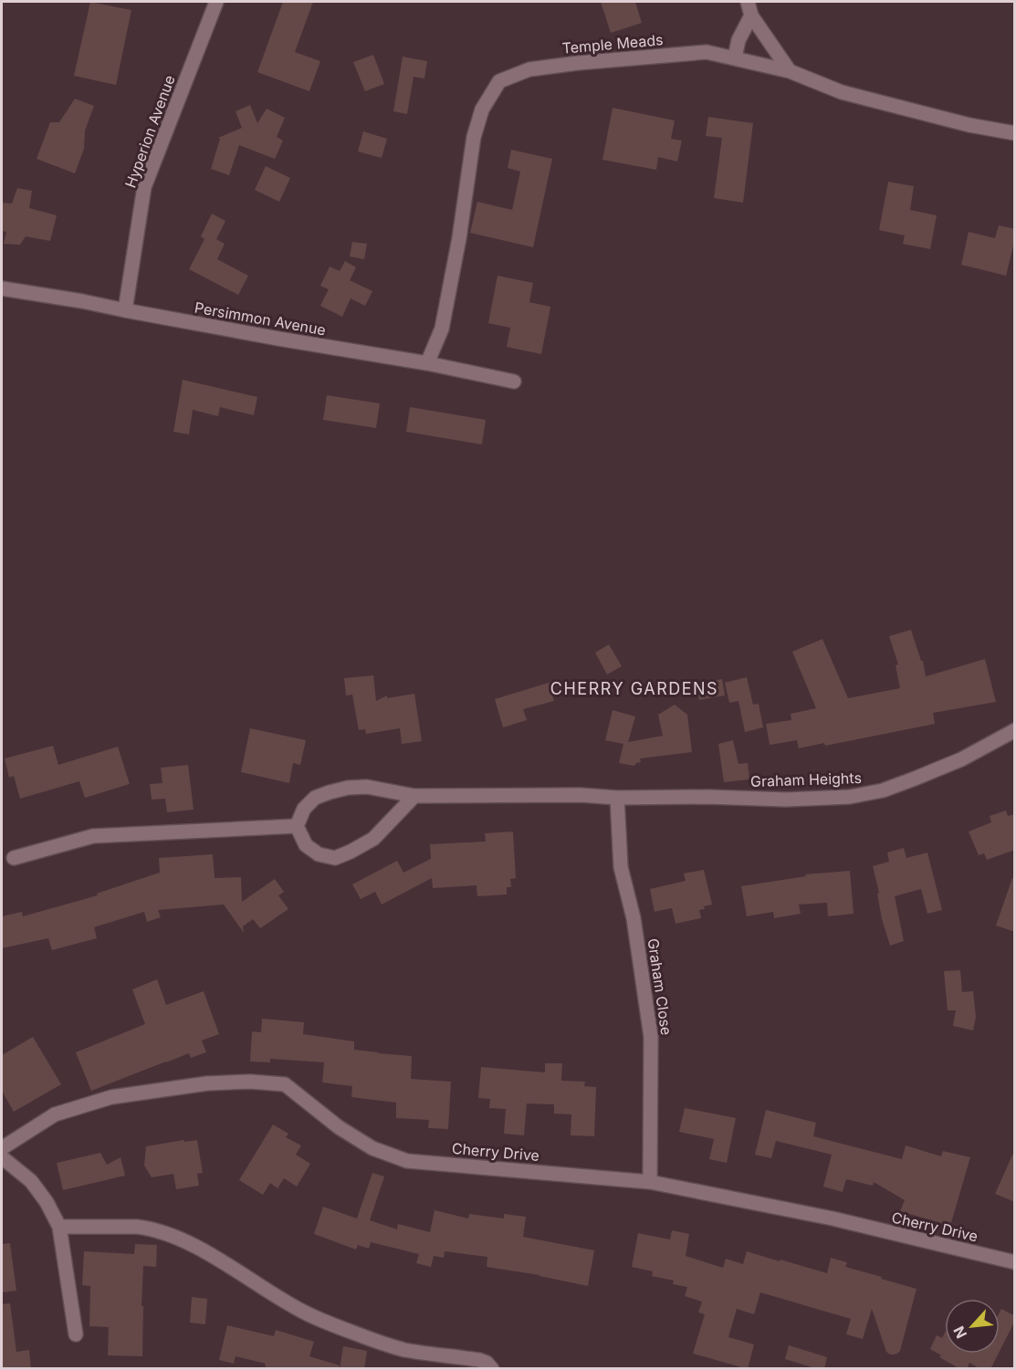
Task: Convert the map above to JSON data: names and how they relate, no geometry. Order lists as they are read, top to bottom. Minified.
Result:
{"streets":{"street":["Temple Meads","Hyperion Avenue","Persimmon Avenue","Graham Heights","Graham Close","Cherry Drive"]},"crossings":[["Temple Meads","Persimmon Avenue"],["Hyperion Avenue","Persimmon Avenue"],["Graham Heights","Graham Close"],["Graham Close","Cherry Drive"]],"districts":["CHERRY GARDENS"],"north":"bottom left"}
